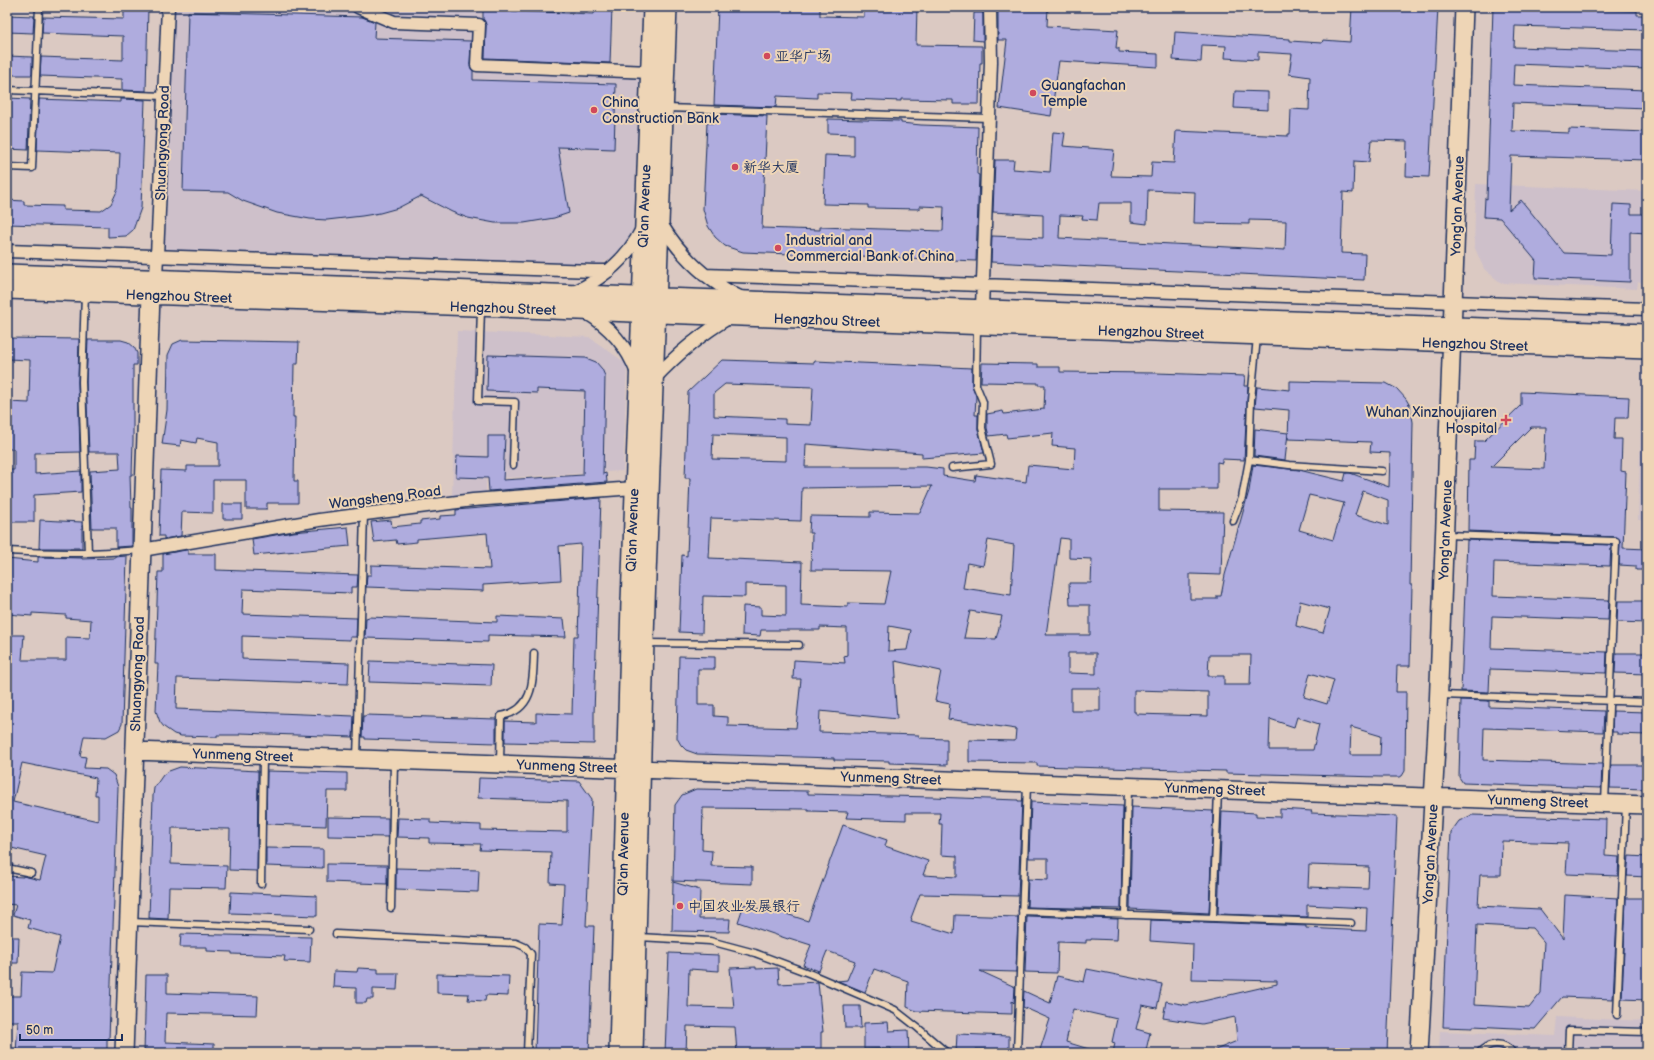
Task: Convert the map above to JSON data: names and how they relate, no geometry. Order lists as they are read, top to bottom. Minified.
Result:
{"streets":{"main road":["Shuangyong Road","Qi'an Avenue","Yong'an Avenue","Hengzhou Street","Yunmeng Street"],"street":["Wangsheng Road"]},"crossings":[["Shuangyong Road","Hengzhou Street"],["Shuangyong Road","Wangsheng Road"],["Shuangyong Road","Yunmeng Street"],["Qi'an Avenue","Hengzhou Street"],["Qi'an Avenue","Wangsheng Road"],["Qi'an Avenue","Yunmeng Street"],["Yong'an Avenue","Hengzhou Street"],["Yong'an Avenue","Yunmeng Street"]],"places":{"other":["亚华广场","Guangfachan Temple","China Construction Bank","新华大厦","Industrial and Commercial Bank of China","中国农业发展银行"],"health":["Wuhan Xinzhoujiaren Hospital"]},"scale_bar":"50 m"}
